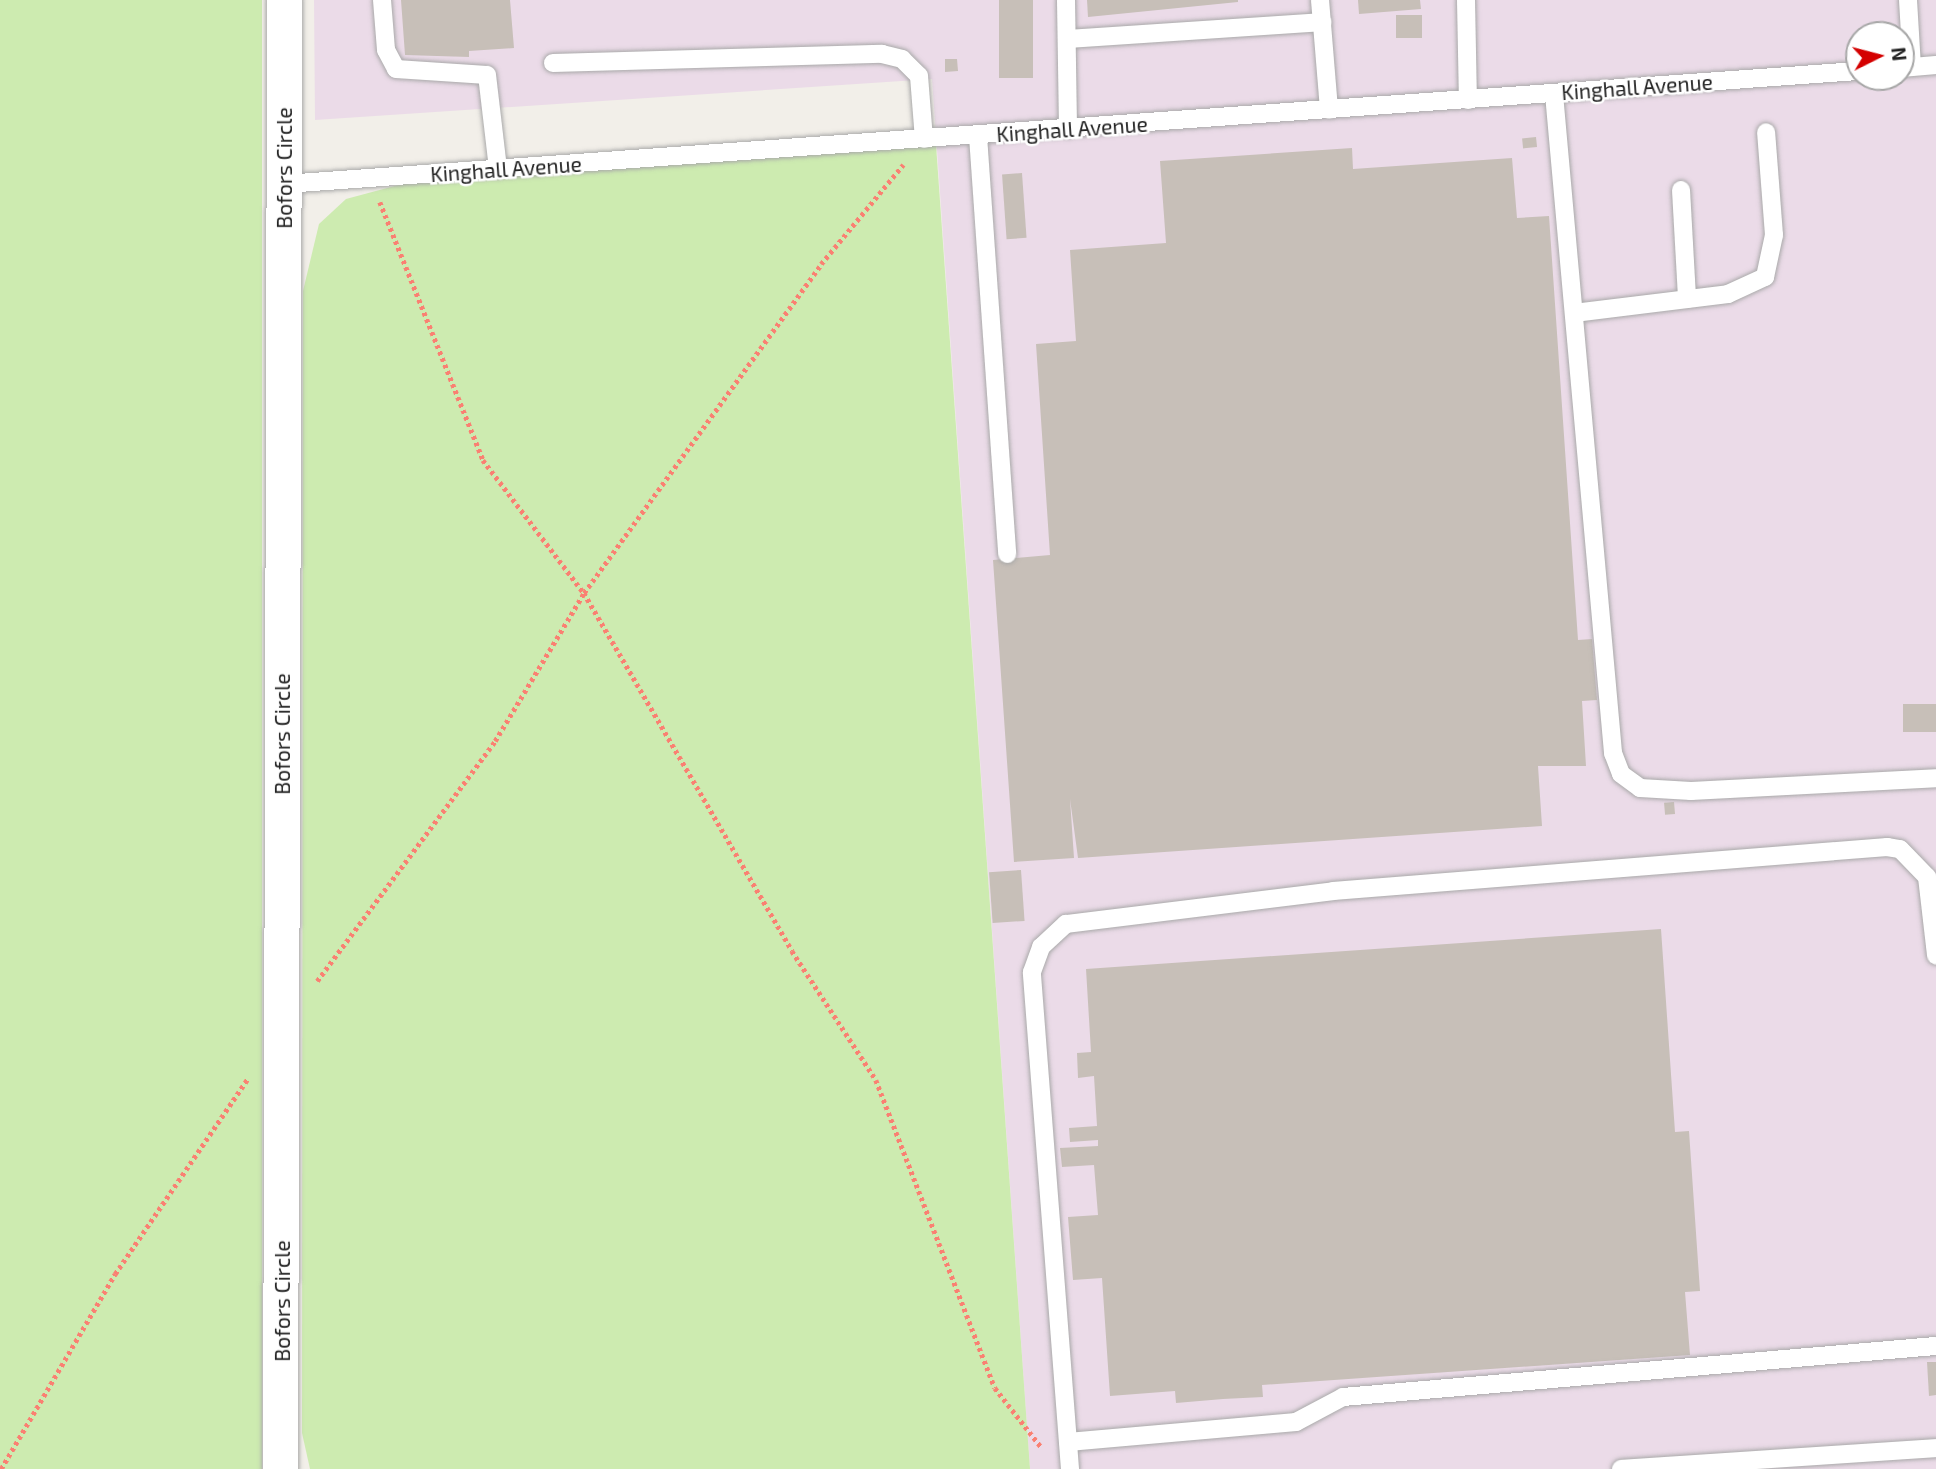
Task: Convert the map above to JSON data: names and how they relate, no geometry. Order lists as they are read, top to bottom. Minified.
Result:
{"streets":{"street":["Bofors Circle"],"lane":["Kinghall Avenue"]},"crossings":[["Kinghall Avenue","Bofors Circle"]],"north":"right"}
